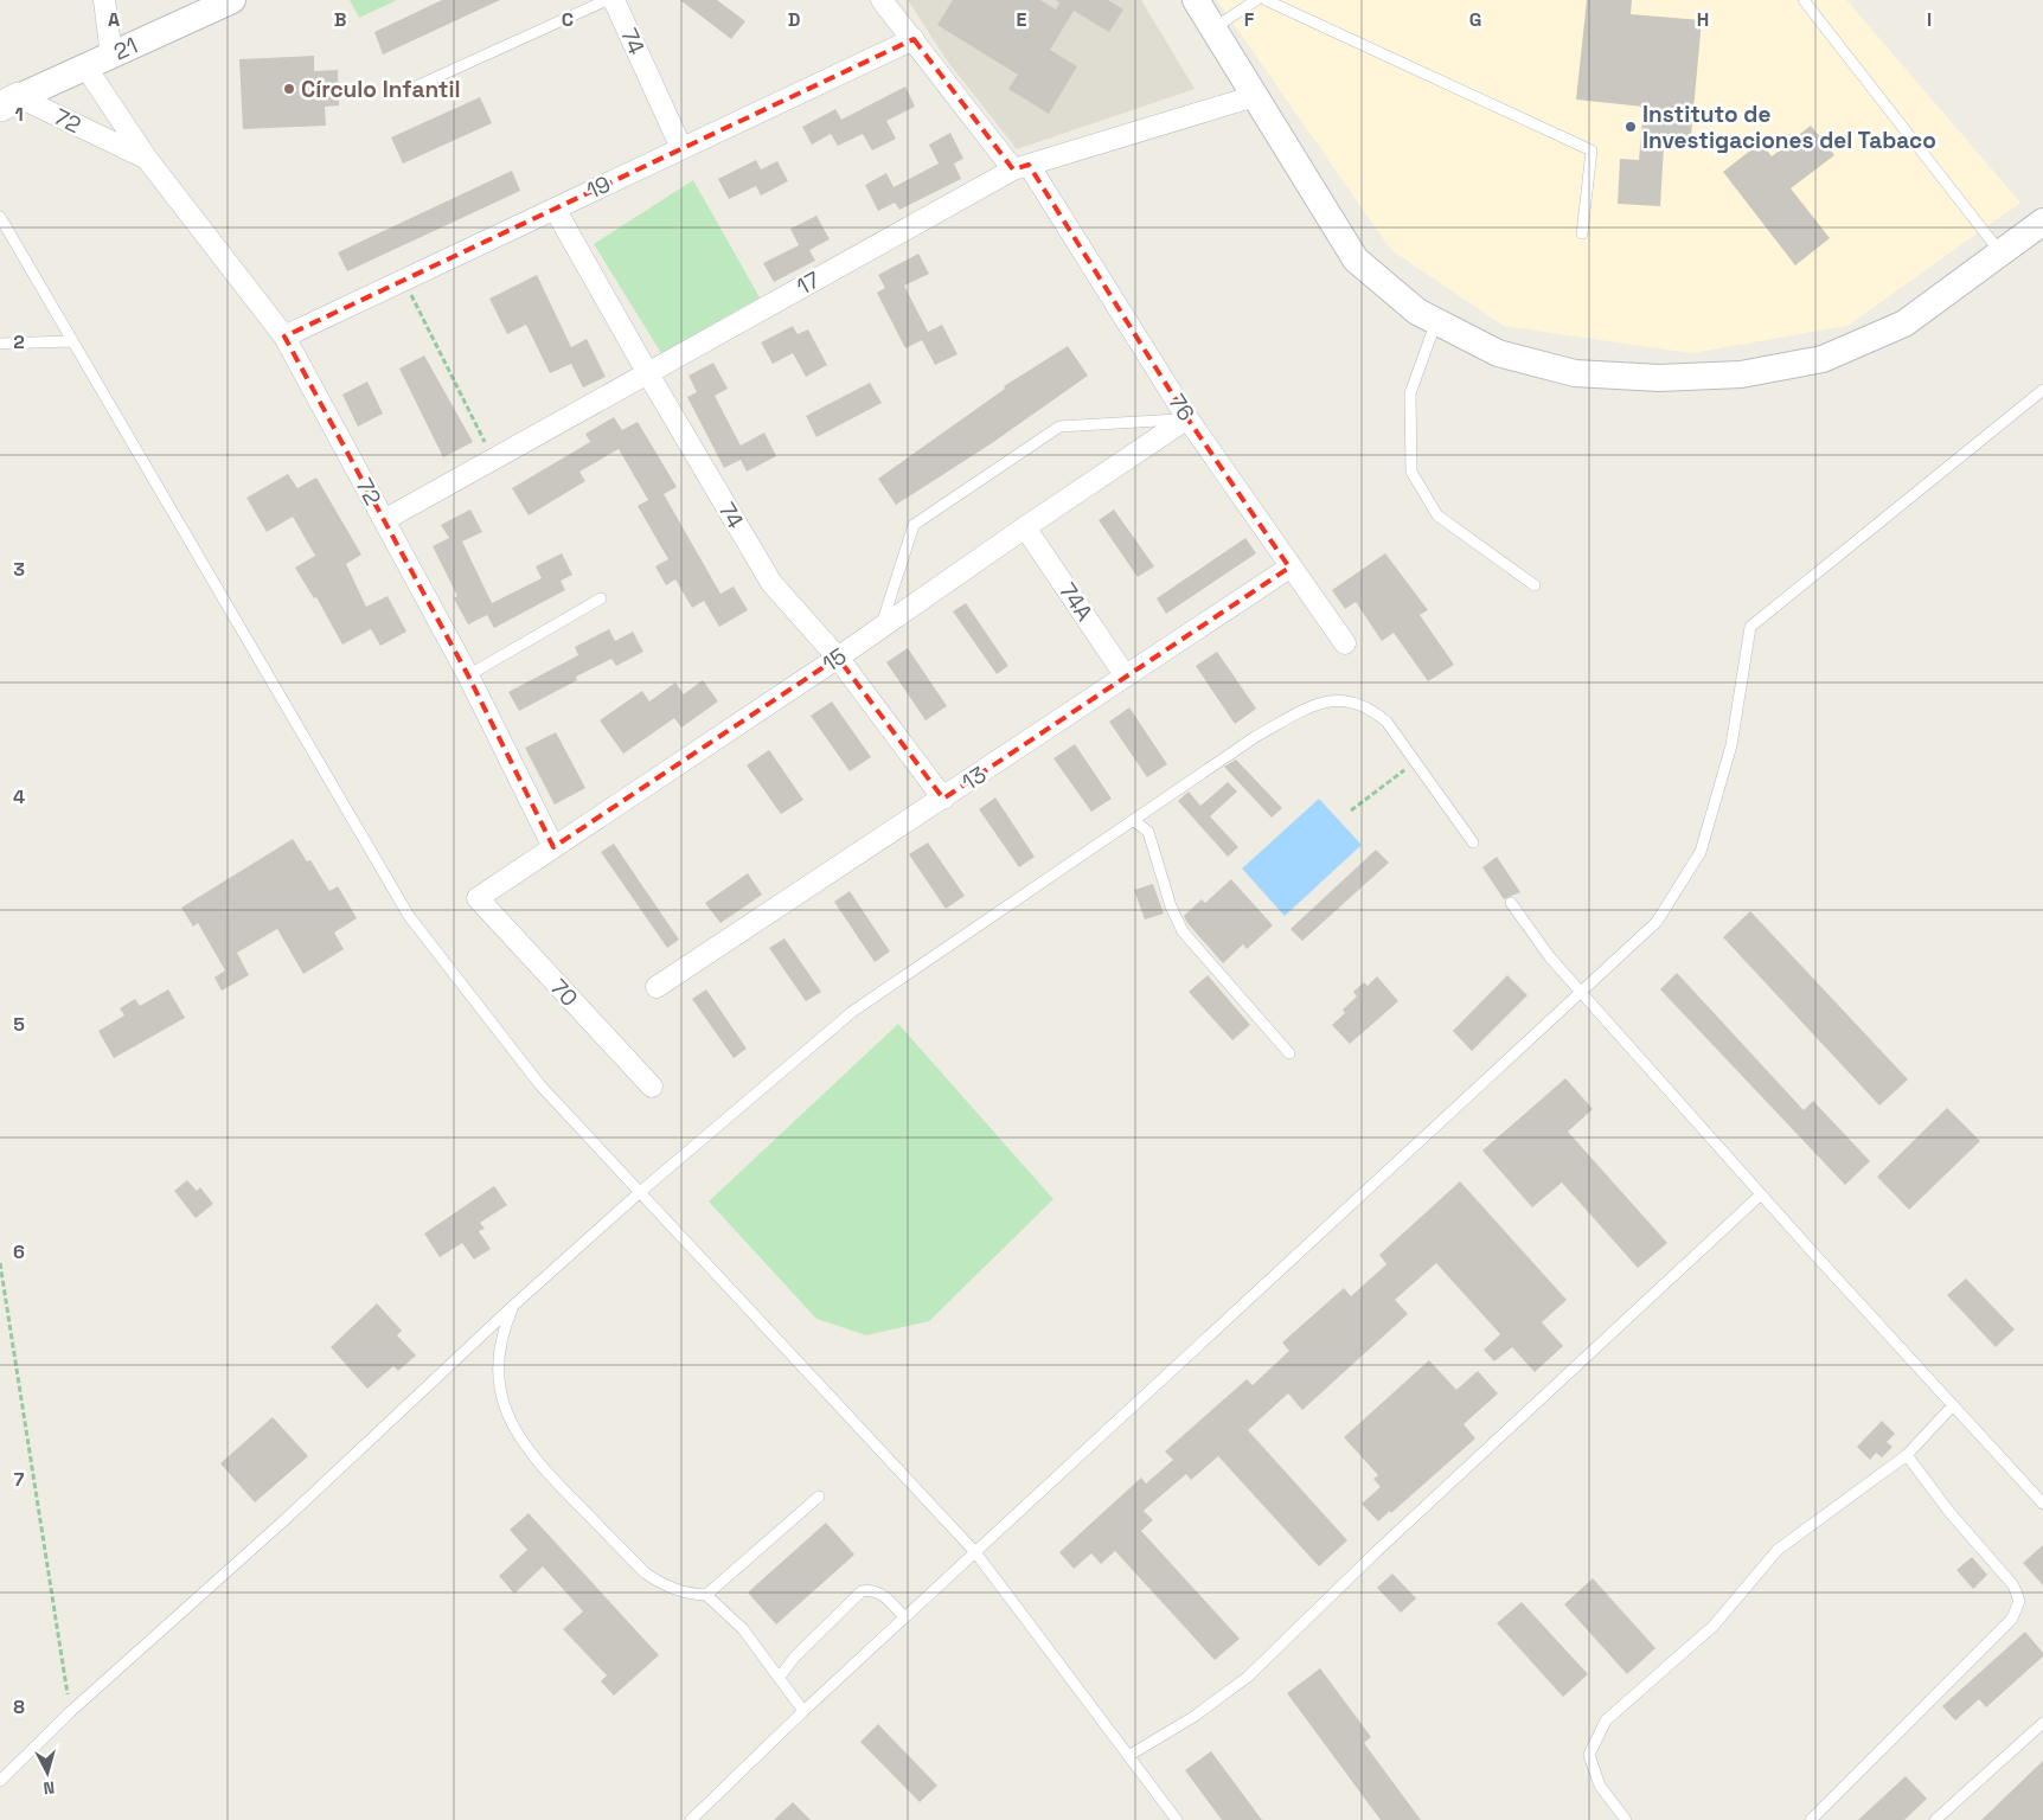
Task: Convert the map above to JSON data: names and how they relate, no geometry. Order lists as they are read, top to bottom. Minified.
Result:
{"streets":{"street":["74","21","72","19","17","76","74A","15","13","70"]},"crossings":[["74","19"],["74","17"],["74","15"],["74","13"],["21","72"],["72","19"],["72","17"],["72","15"],["19","76"],["17","76"],["76","15"],["76","13"],["74A","15"],["74A","13"],["15","70"]],"places":["Círculo Infantil","Instituto de Investigaciones del Tabaco"],"north":"bottom","grid":{"columns":["A","B","C","D","E","F","G","H","I"],"rows":["1","2","3","4","5","6","7","8"]}}
